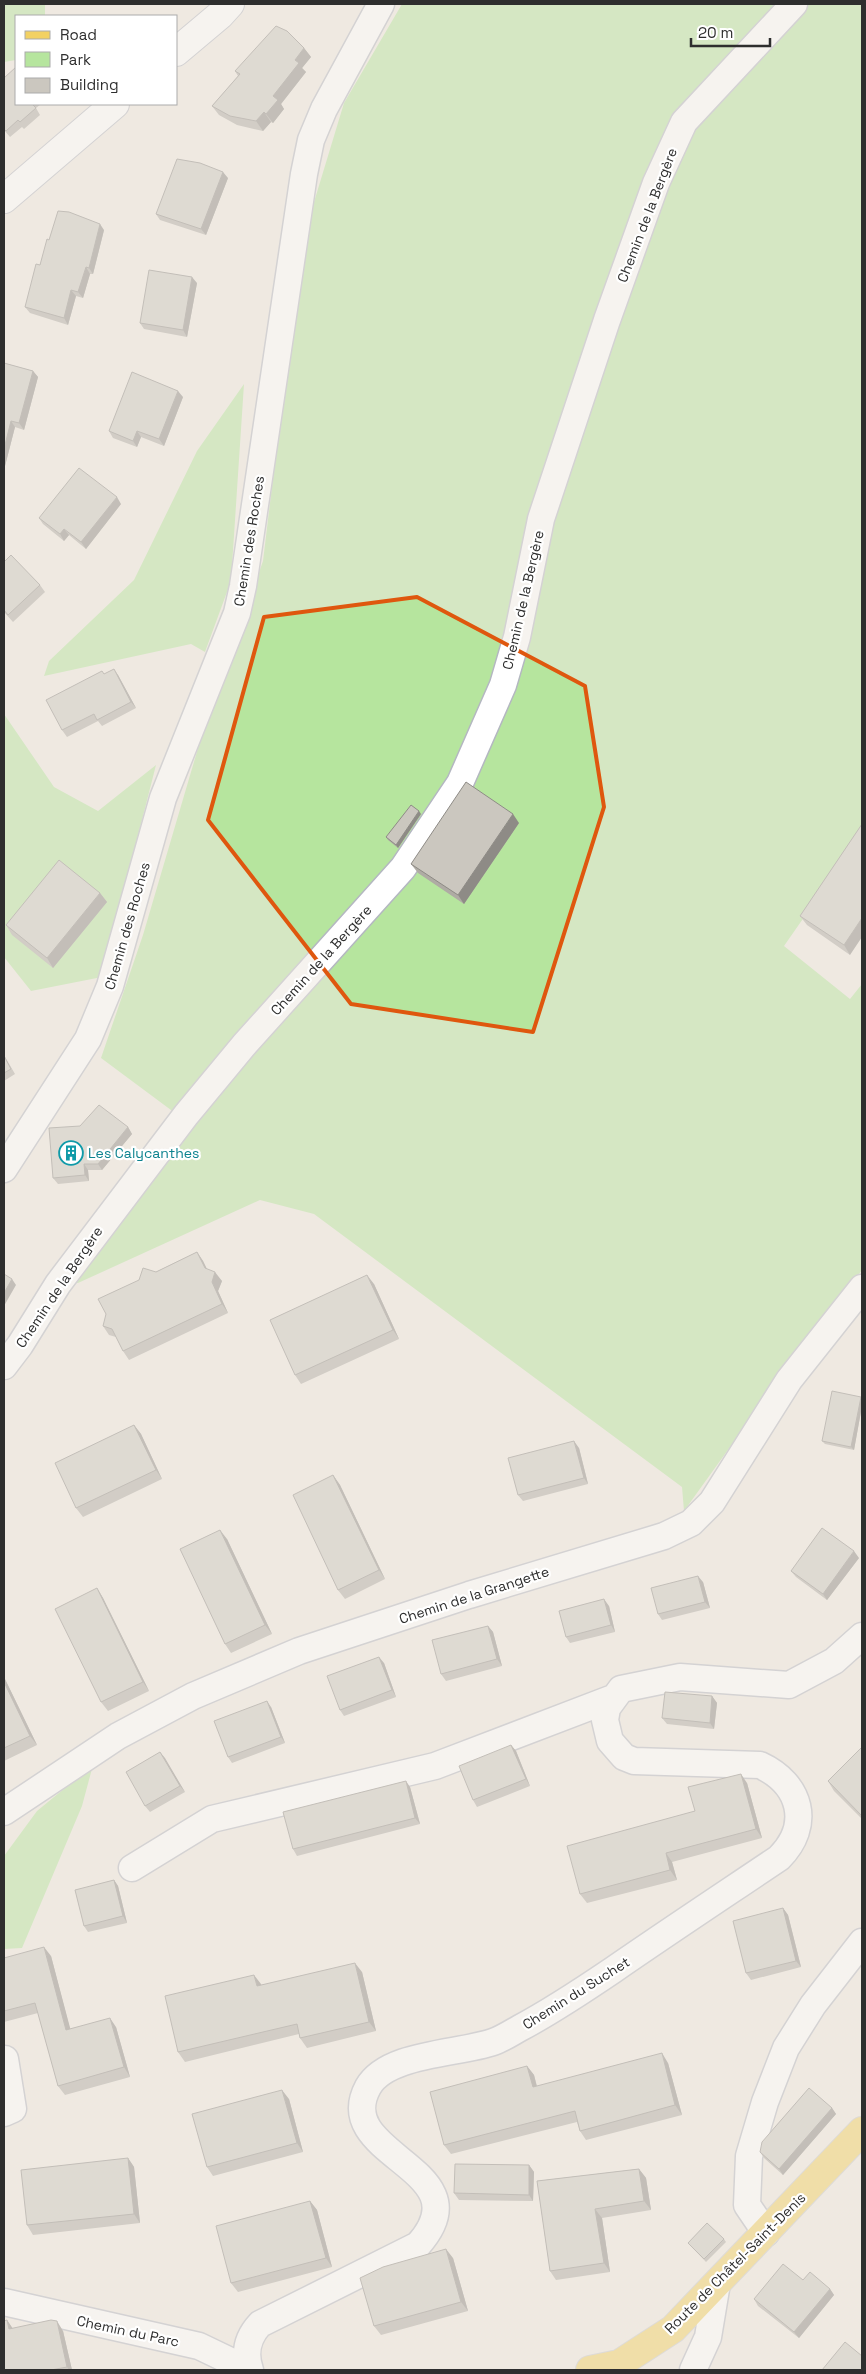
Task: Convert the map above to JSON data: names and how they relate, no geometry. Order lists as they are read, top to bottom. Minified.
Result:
{"streets":{"main road":["Route de Châtel-Saint-Denis"],"street":["Chemin de la Bergère","Chemin des Roches","Chemin de la Grangette","Chemin du Suchet","Chemin du Parc"]},"crossings":[["Chemin du Suchet","Chemin du Parc"]],"places":{"building":["Les Calycanthes"]},"legend":["Road","Park","Building"],"scale_bar":"20 m"}
